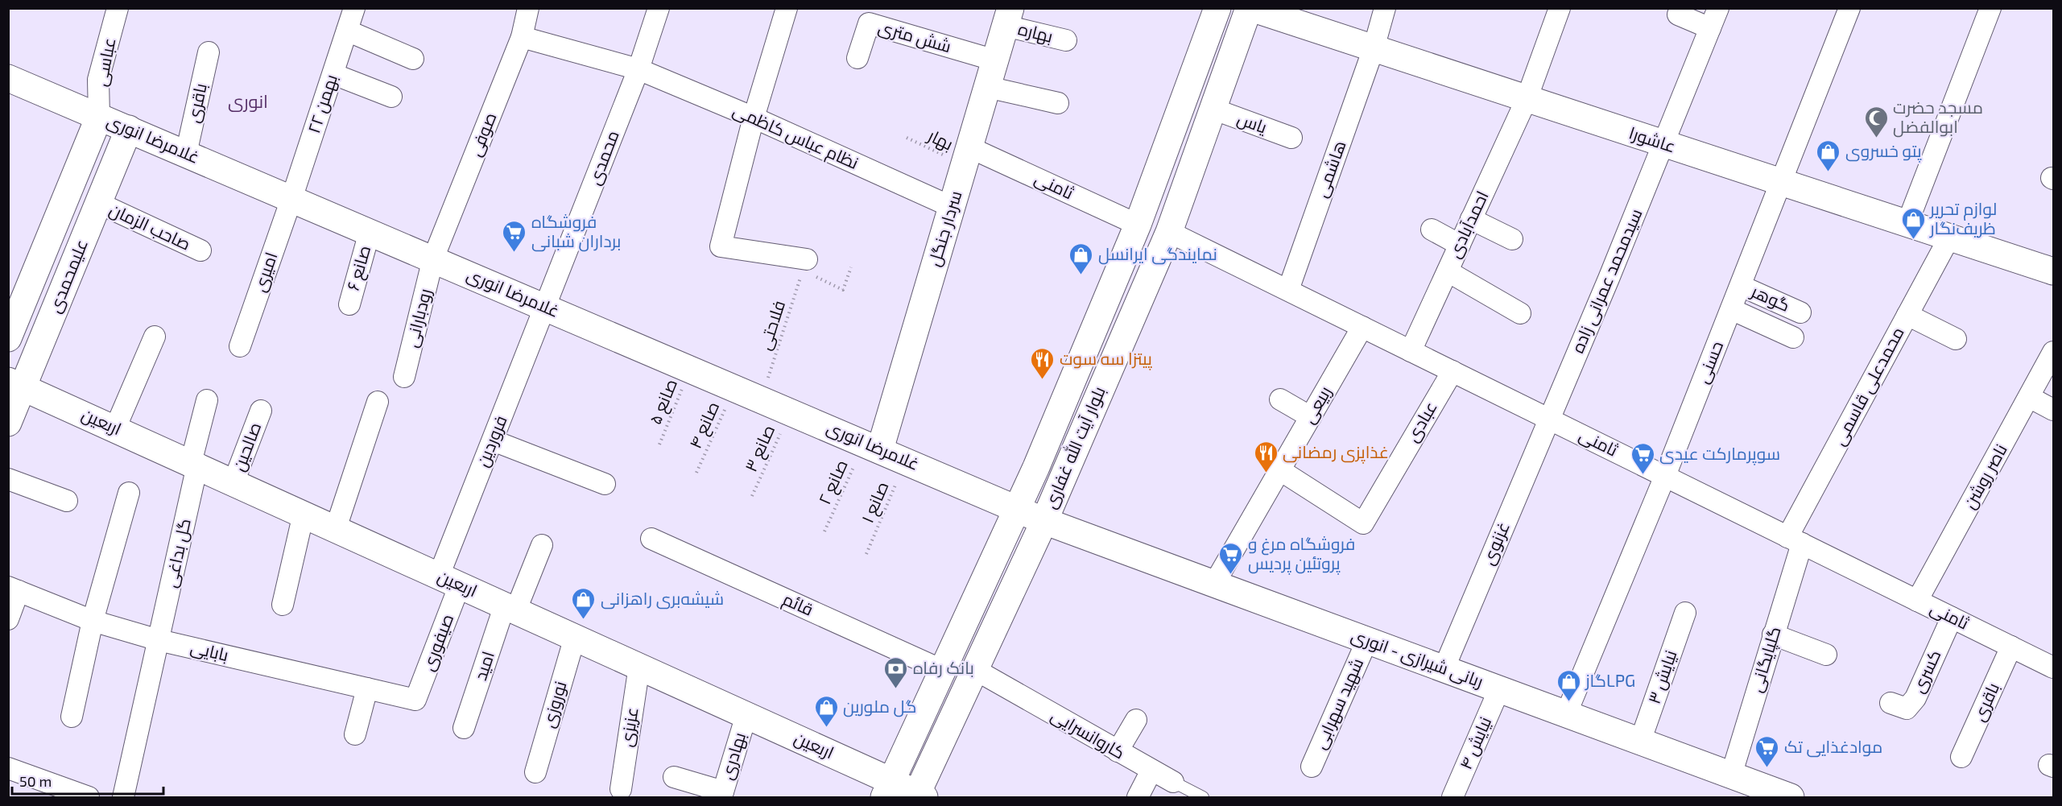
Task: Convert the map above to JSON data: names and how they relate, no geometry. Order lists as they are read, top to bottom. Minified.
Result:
{"streets":{"street":["بهاره","شش متری","عباسی","باقری","۲۲ بهمن","یاس","صوفی","نظام عباس کاظمی","غلامرضا انوری","عاشورا","محمدی","هاشمی","ثامنی","احمدآبادی","صاحب الزمان","سردار جنگل","صانع ۶","امیری","علیمحمدی","سیدمحمد عمرانی زاده","گوهر","رودبارانی","حسنی","محمدعلی قاسمی","ربیعی","اربعین","عبادی","فروردین","صالحین","بلوار آیت الله غفاری","ناصر روشن","غزنوی","گل بداغی","قائم","صیفوری","بابایی","ربانی شیرازی - انوری","گلپایگانی","امید","کسری","نیایش ۳","شهید سهرابی","نوروزی","عزیزی","کاروانسرایی","نیایش ۴","بهادری"],"path":["بهار","فلاحتی","صانع ۵","صانع ۴","صانع ۳","صانع ۲","صانع ۱"]},"crossings":[["بهاره","سردار جنگل"],["شش متری","سردار جنگل"],["عباسی","غلامرضا انوری"],["عباسی","علیمحمدی"],["باقری","غلامرضا انوری"],["باقری","ثامنی"],["۲۲ بهمن","غلامرضا انوری"],["۲۲ بهمن","امیری"],["یاس","بلوار آیت الله غفاری"],["صوفی","نظام عباس کاظمی"],["صوفی","غلامرضا انوری"],["صوفی","رودبارانی"],["نظام عباس کاظمی","محمدی"],["نظام عباس کاظمی","سردار جنگل"],["غلامرضا انوری","محمدی"],["غلامرضا انوری","سردار جنگل"],["غلامرضا انوری","صانع ۶"],["غلامرضا انوری","امیری"],["غلامرضا انوری","علیمحمدی"],["غلامرضا انوری","رودبارانی"],["غلامرضا انوری","فلاحتی"],["غلامرضا انوری","صانع ۵"],["غلامرضا انوری","صانع ۴"],["غلامرضا انوری","فروردین"],["غلامرضا انوری","بلوار آیت الله غفاری"],["غلامرضا انوری","صانع ۳"],["غلامرضا انوری","صانع ۲"],["غلامرضا انوری","صانع ۱"],["غلامرضا انوری","ربانی شیرازی - انوری"],["بهار","ثامنی"],["بهار","سردار جنگل"],["عاشورا","هاشمی"],["عاشورا","احمدآبادی"],["عاشورا","سیدمحمد عمرانی زاده"],["عاشورا","حسنی"],["عاشورا","محمدعلی قاسمی"],["عاشورا","بلوار آیت الله غفاری"],["محمدی","فروردین"],["هاشمی","ثامنی"],["ثامنی","احمدآبادی"],["ثامنی","سردار جنگل"],["ثامنی","سیدمحمد عمرانی زاده"],["ثامنی","حسنی"],["ثامنی","محمدعلی قاسمی"],["ثامنی","ربیعی"],["ثامنی","عبادی"],["ثامنی","بلوار آیت الله غفاری"],["ثامنی","ناصر روشن"],["ثامنی","غزنوی"],["ثامنی","گلپایگانی"],["ثامنی","کسری"],["صاحب الزمان","علیمحمدی"],["سردار جنگل","صانع ۲"],["علیمحمدی","اربعین"],["سیدمحمد عمرانی زاده","غزنوی"],["گوهر","حسنی"],["حسنی","ربانی شیرازی - انوری"],["محمدعلی قاسمی","گلپایگانی"],["ربیعی","عبادی"],["ربیعی","ربانی شیرازی - انوری"],["اربعین","فروردین"],["اربعین","صالحین"],["اربعین","بلوار آیت الله غفاری"],["اربعین","گل بداغی"],["اربعین","صیفوری"],["اربعین","امید"],["اربعین","نوروزی"],["اربعین","عزیزی"],["اربعین","بهادری"],["فروردین","صیفوری"],["بلوار آیت الله غفاری","قائم"],["بلوار آیت الله غفاری","ربانی شیرازی - انوری"],["بلوار آیت الله غفاری","کاروانسرایی"],["غزنوی","ربانی شیرازی - انوری"],["گل بداغی","بابایی"],["صیفوری","بابایی"],["ربانی شیرازی - انوری","گلپایگانی"],["ربانی شیرازی - انوری","نیایش ۳"],["ربانی شیرازی - انوری","شهید سهرابی"],["ربانی شیرازی - انوری","نیایش ۴"]],"districts":["انوری"],"places":{"mosque":["مسجد حضرت ابوالفضل"],"shop":["پتو خسروی","لوازم تحریر ظریف‌نگار","نمایندگی ایرانسل","شیشه‌بری راهزانی","گازLPG","گل ملورین"],"supermarket":["فروشگاه برداران شبانی","سوپرمارکت عیدی","فروشگاه مرغ و پروتئین پردیس","موادغذایی تک"],"restaurant":["پیتزا سه سوت","غذاپزی رمضانی"],"bank":["بانک رفاه"]},"scale_bar":"50 m"}
